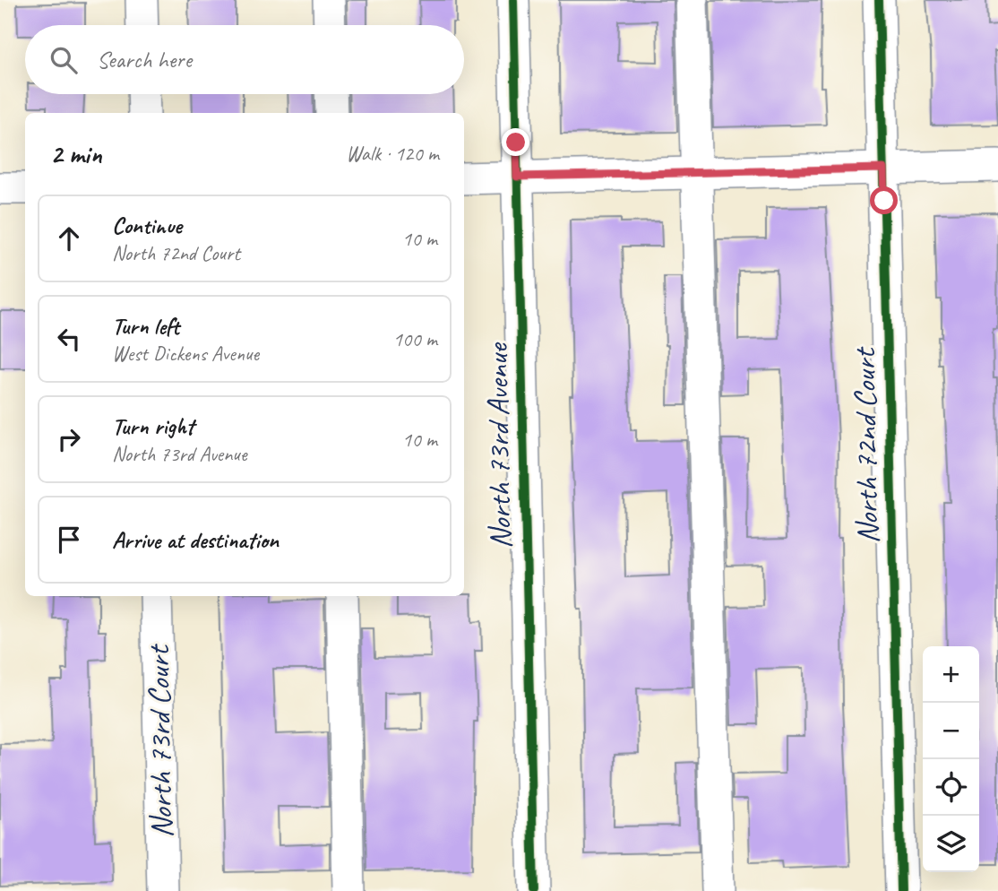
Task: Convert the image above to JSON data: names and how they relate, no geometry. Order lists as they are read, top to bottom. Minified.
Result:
{"streets":{"street":["North 73rd Avenue","North 72nd Court","North 73rd Court"]},"page":{"search":"Search here","heading":["2 min","Walk · 120 m"],"list":[["Continue","North 72nd Court","10 m"],["Turn left","West Dickens Avenue","100 m"],["Turn right","North 73rd Avenue","10 m"],"Arrive at destination"],"map_buttons":["+","−"]}}
